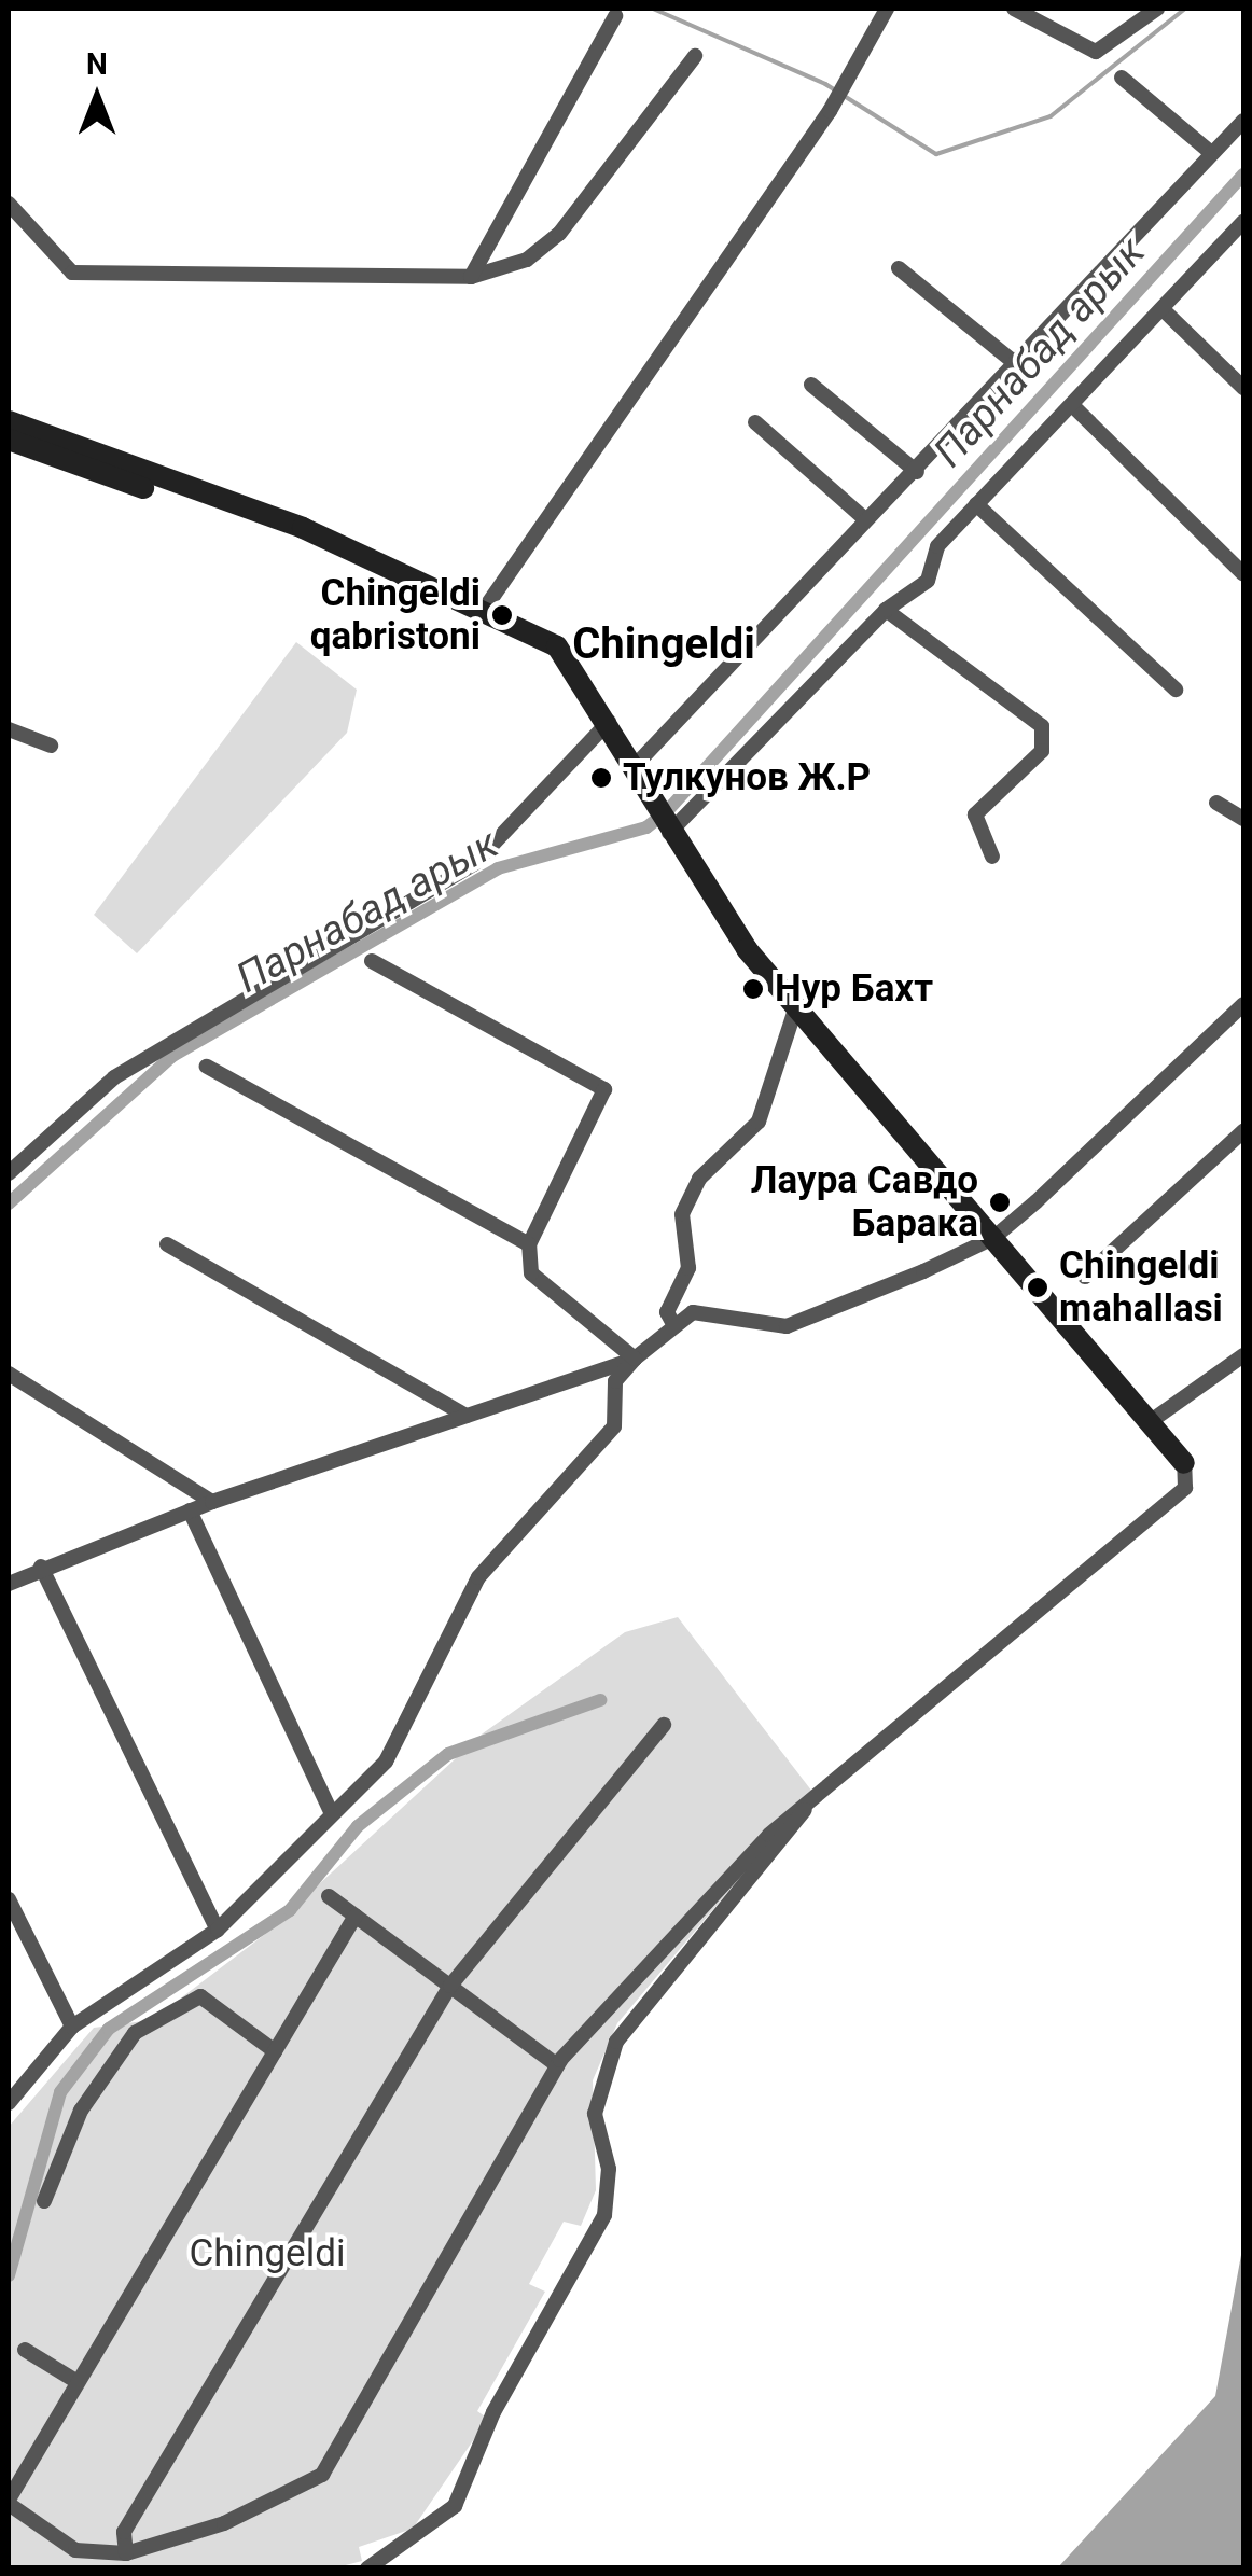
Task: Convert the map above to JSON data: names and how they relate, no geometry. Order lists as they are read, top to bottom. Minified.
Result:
{"districts":["Chingeldi"],"water":["Парнабад арык"],"parks":["Chingeldi"],"places":["Chingeldi qabristoni","Тулкунов Ж.Р","Нур Бахт","Лаура Савдо Барака","Chingeldi mahallasi"],"north":"top"}
